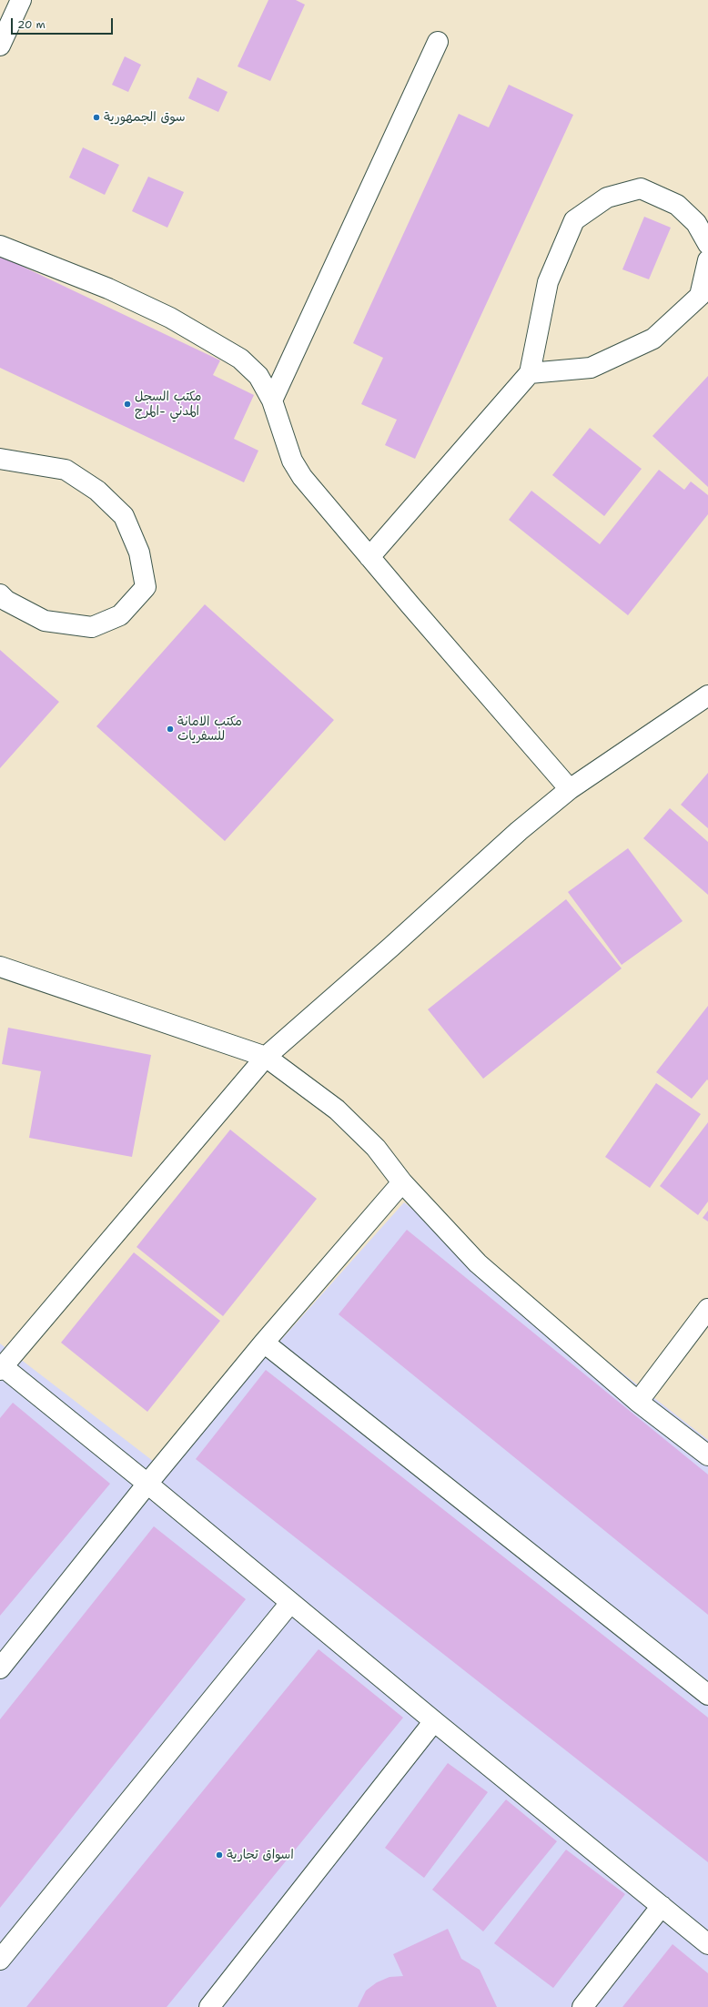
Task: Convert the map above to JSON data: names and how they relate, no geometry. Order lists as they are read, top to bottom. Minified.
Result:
{"places":["سوق الجمهورية","مكتب السجل المدني -المرج","مكتب الامانة للسفريات","اسواق تجارية"],"scale_bar":"20 m"}
